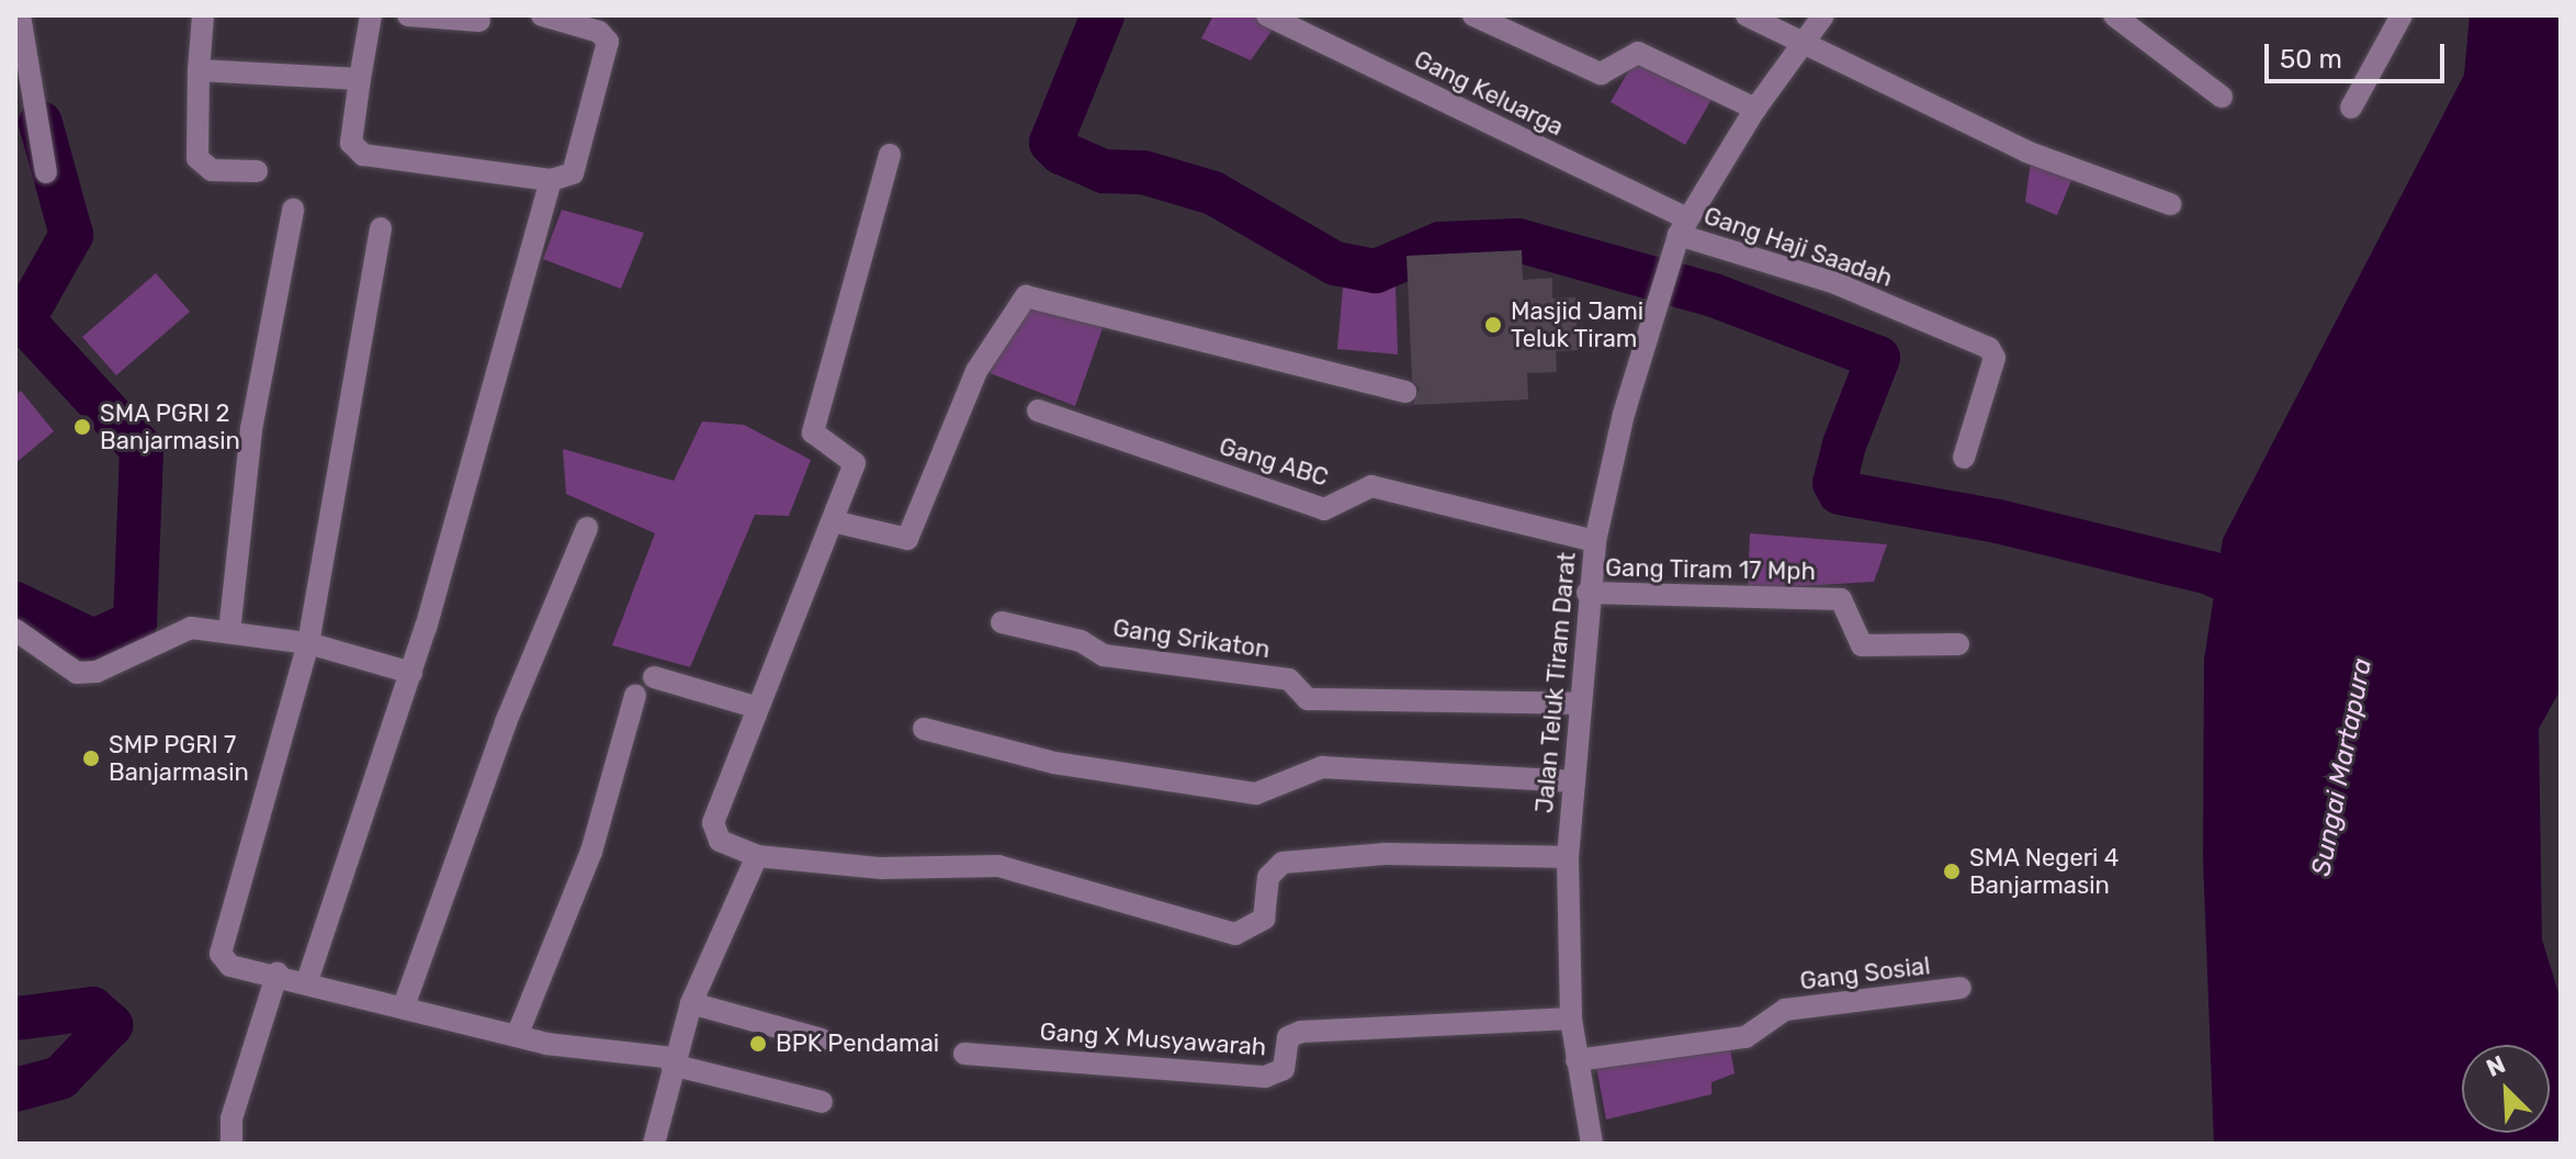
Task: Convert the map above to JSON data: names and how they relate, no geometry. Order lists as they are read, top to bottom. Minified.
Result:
{"streets":{"street":["Gang Keluarga","Gang Haji Saadah","Gang ABC","Gang Tiram 17 Mph","Gang Srikaton","Jalan Teluk Tiram Darat","Gang Sosial","Gang X Musyawarah"]},"crossings":[["Gang Keluarga","Gang Haji Saadah"],["Gang Keluarga","Jalan Teluk Tiram Darat"],["Gang Haji Saadah","Jalan Teluk Tiram Darat"],["Gang ABC","Jalan Teluk Tiram Darat"],["Gang Tiram 17 Mph","Jalan Teluk Tiram Darat"],["Gang Srikaton","Jalan Teluk Tiram Darat"],["Jalan Teluk Tiram Darat","Gang Sosial"],["Jalan Teluk Tiram Darat","Gang X Musyawarah"]],"water":["Sungai Martapura"],"places":["Masjid Jami Teluk Tiram","SMA PGRI 2 Banjarmasin","SMP PGRI 7 Banjarmasin","SMA Negeri 4 Banjarmasin","BPK Pendamai"],"scale_bar":"50 m","north":"top left"}
